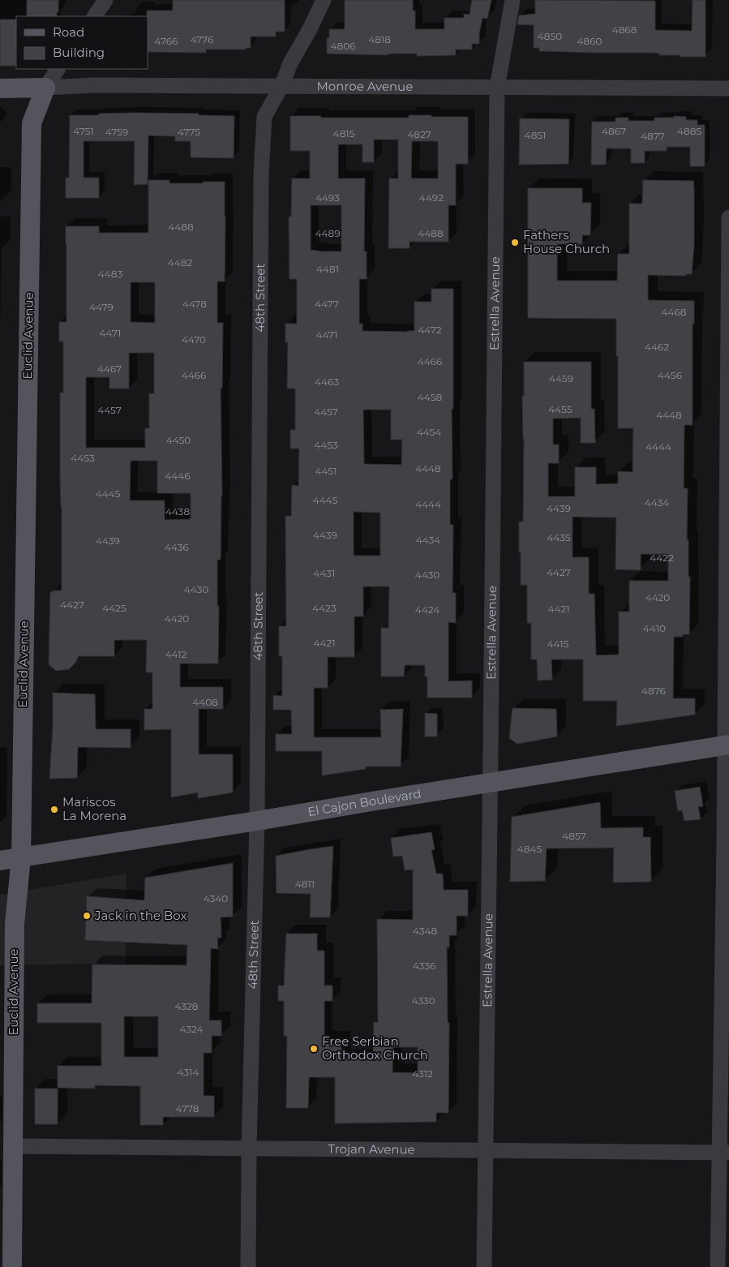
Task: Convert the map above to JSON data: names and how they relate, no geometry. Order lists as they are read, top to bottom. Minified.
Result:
{"streets":{"main road":["Monroe Avenue","Euclid Avenue","El Cajon Boulevard"],"street":["48th Street","Estrella Avenue","Trojan Avenue"]},"crossings":[["Monroe Avenue","48th Street"],["Monroe Avenue","Estrella Avenue"],["Monroe Avenue","Euclid Avenue"],["48th Street","El Cajon Boulevard"],["48th Street","Trojan Avenue"],["Estrella Avenue","El Cajon Boulevard"],["Estrella Avenue","Trojan Avenue"],["Euclid Avenue","El Cajon Boulevard"],["Euclid Avenue","Trojan Avenue"]],"places":["Fathers House Church","Mariscos La Morena","Jack in the Box","Free Serbian Orthodox Church"],"house_numbers":["4868","4850","4776","4818","4766","4860","4806","4751","4867","4885","4759","4775","4815","4827","4851","4877","4493","4492","4488","4489","4488","4482","4481","4483","4478","4477","4479","4468","4472","4471","4471","4470","4462","4466","4467","4466","4456","4459","4463","4458","4455","4457","4457","4448","4454","4450","4453","4444","4453","4448","4451","4446","4445","4445","4434","4444","4439","4438","4439","4435","4434","4439","4436","4422","4427","4431","4430","4430","4420","4427","4425","4423","4421","4424","4420","4410","4421","4415","4412","4876","4408","4857","4845","4811","4340","4348","4336","4330","4328","4324","4314","4312","4778"],"legend":["Road","Building"]}
